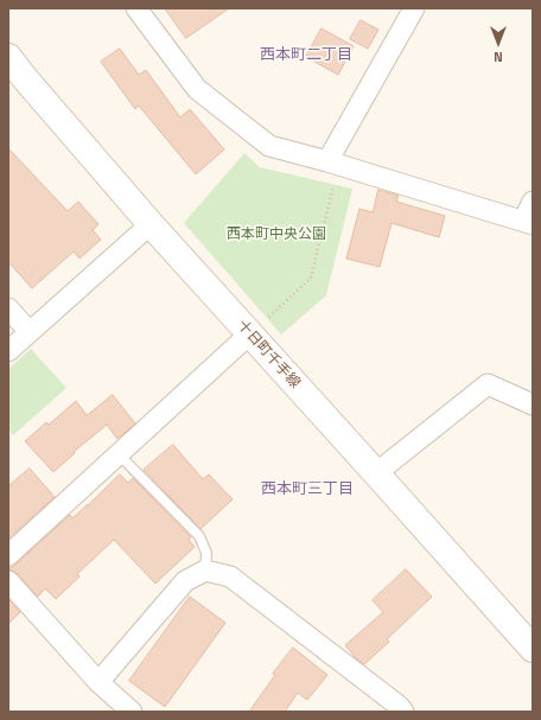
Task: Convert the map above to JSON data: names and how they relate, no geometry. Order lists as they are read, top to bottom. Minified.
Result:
{"streets":{"main road":["十日町千手線"]},"districts":["西本町二丁目","西本町三丁目"],"parks":["西本町中央公園"],"north":"bottom"}
